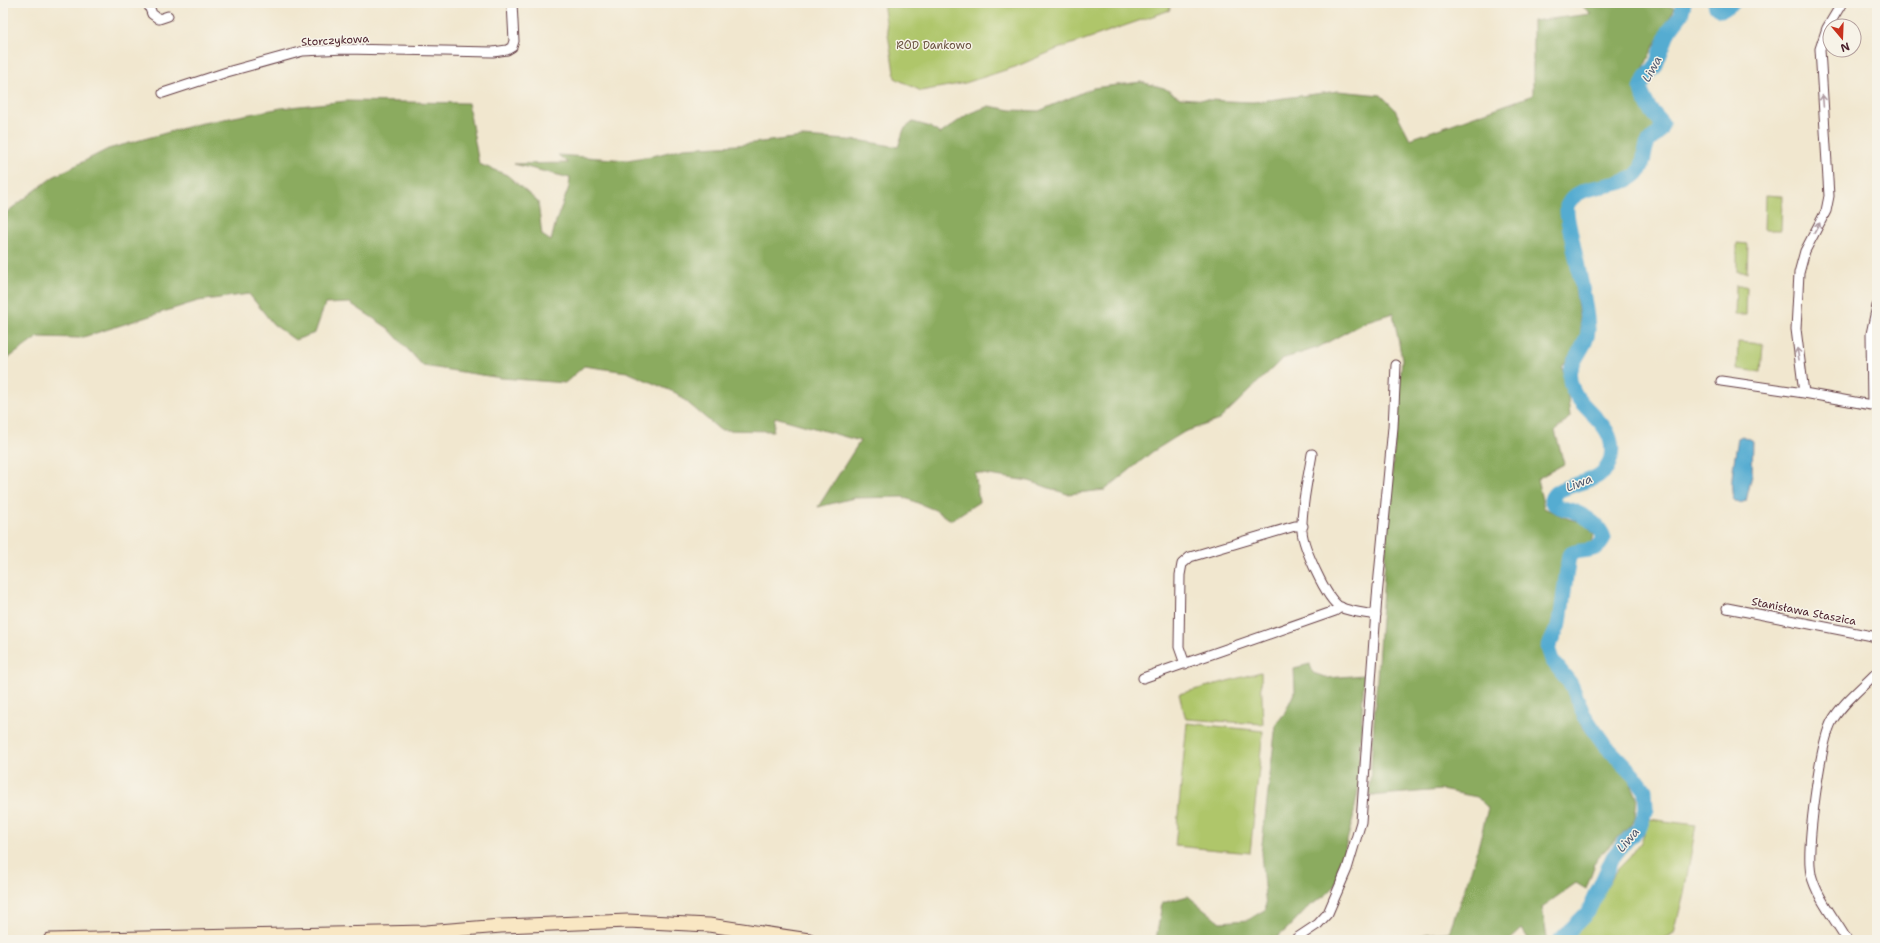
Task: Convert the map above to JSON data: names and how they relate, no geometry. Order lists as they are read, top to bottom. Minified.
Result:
{"streets":{"street":["Storczykowa","Stanisława Staszica"]},"water":["Liwa"],"parks":["ROD Dankowo"],"north":"bottom"}
